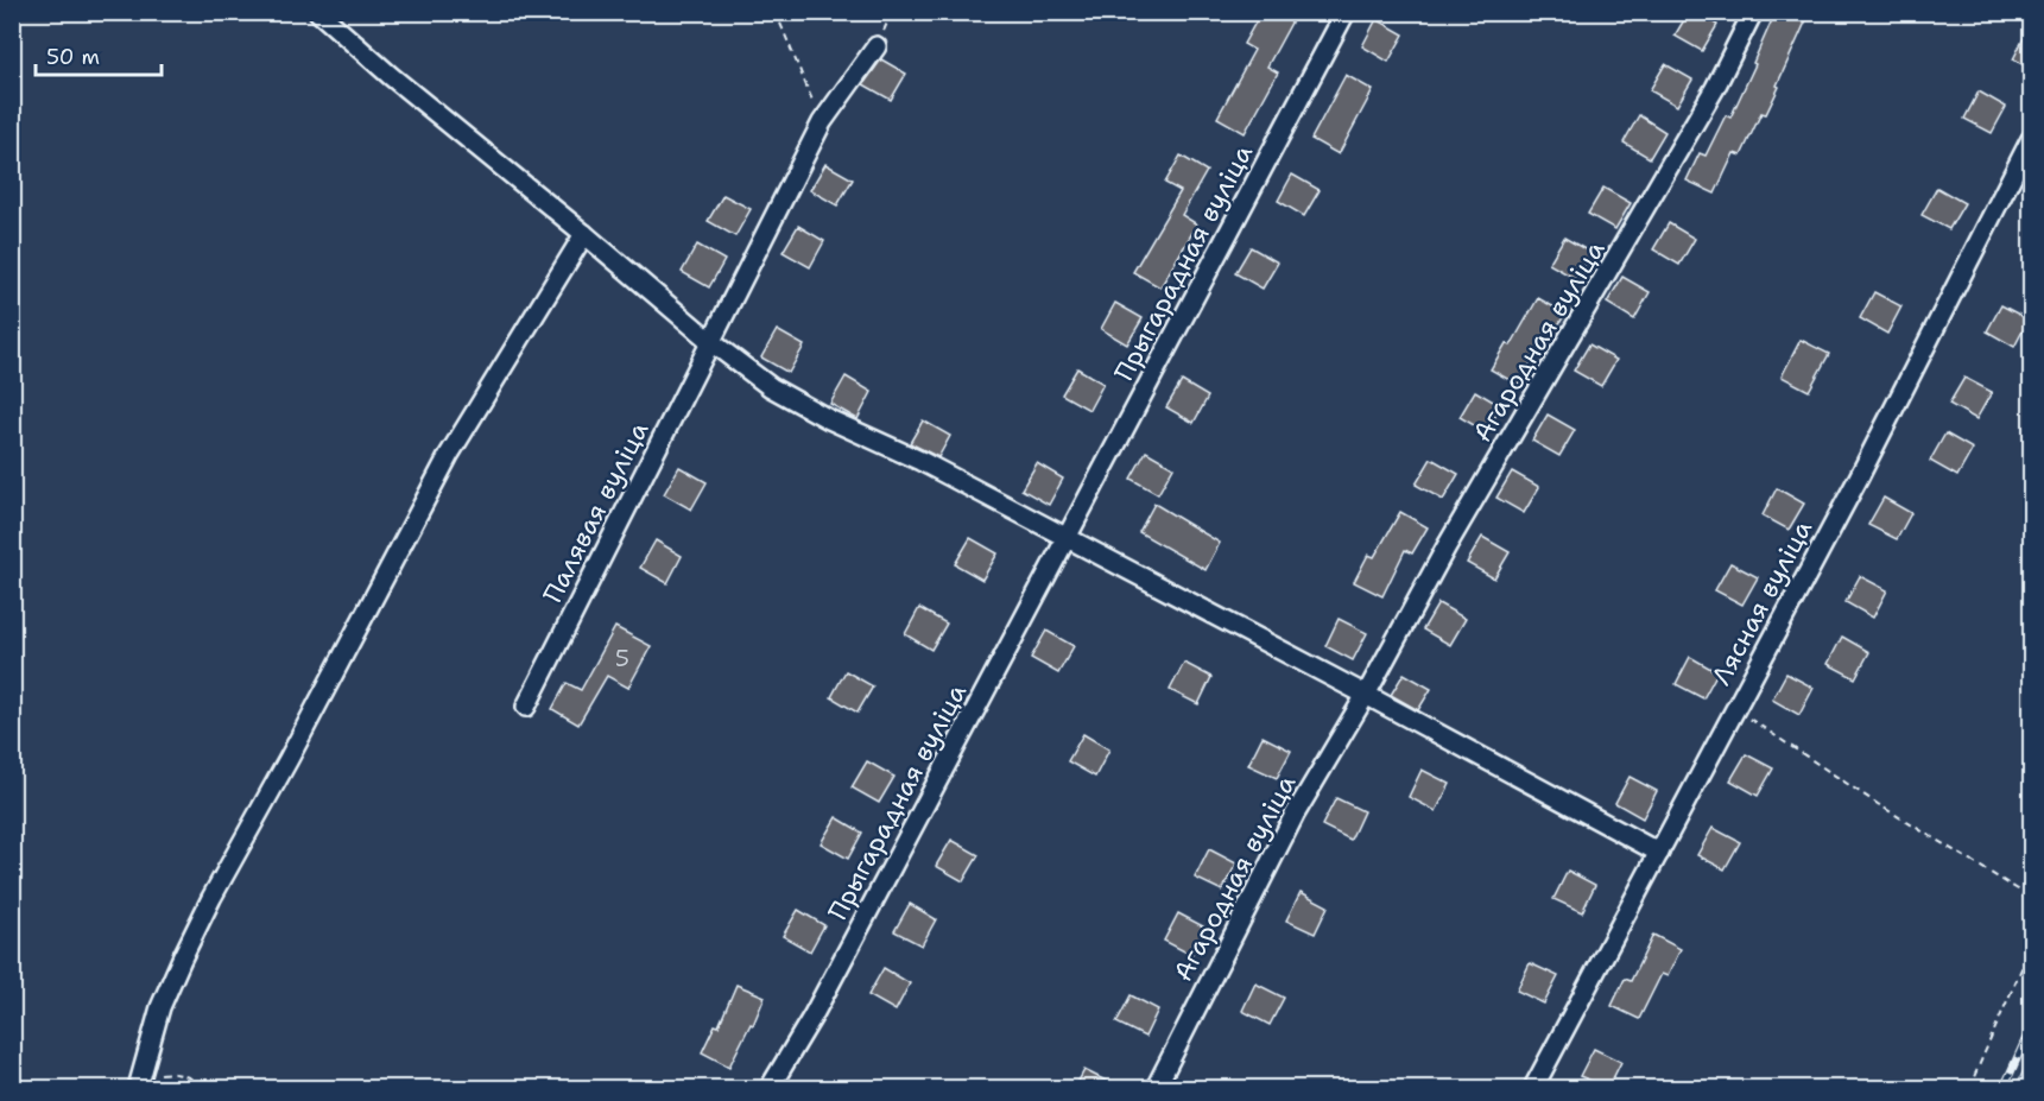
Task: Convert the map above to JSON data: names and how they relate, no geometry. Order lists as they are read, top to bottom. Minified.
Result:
{"streets":{"street":["Прыгарадная вуліца","Агародная вуліца","Палявая вуліца","Лясная вуліца"]},"house_numbers":["5"],"scale_bar":"50 m"}
